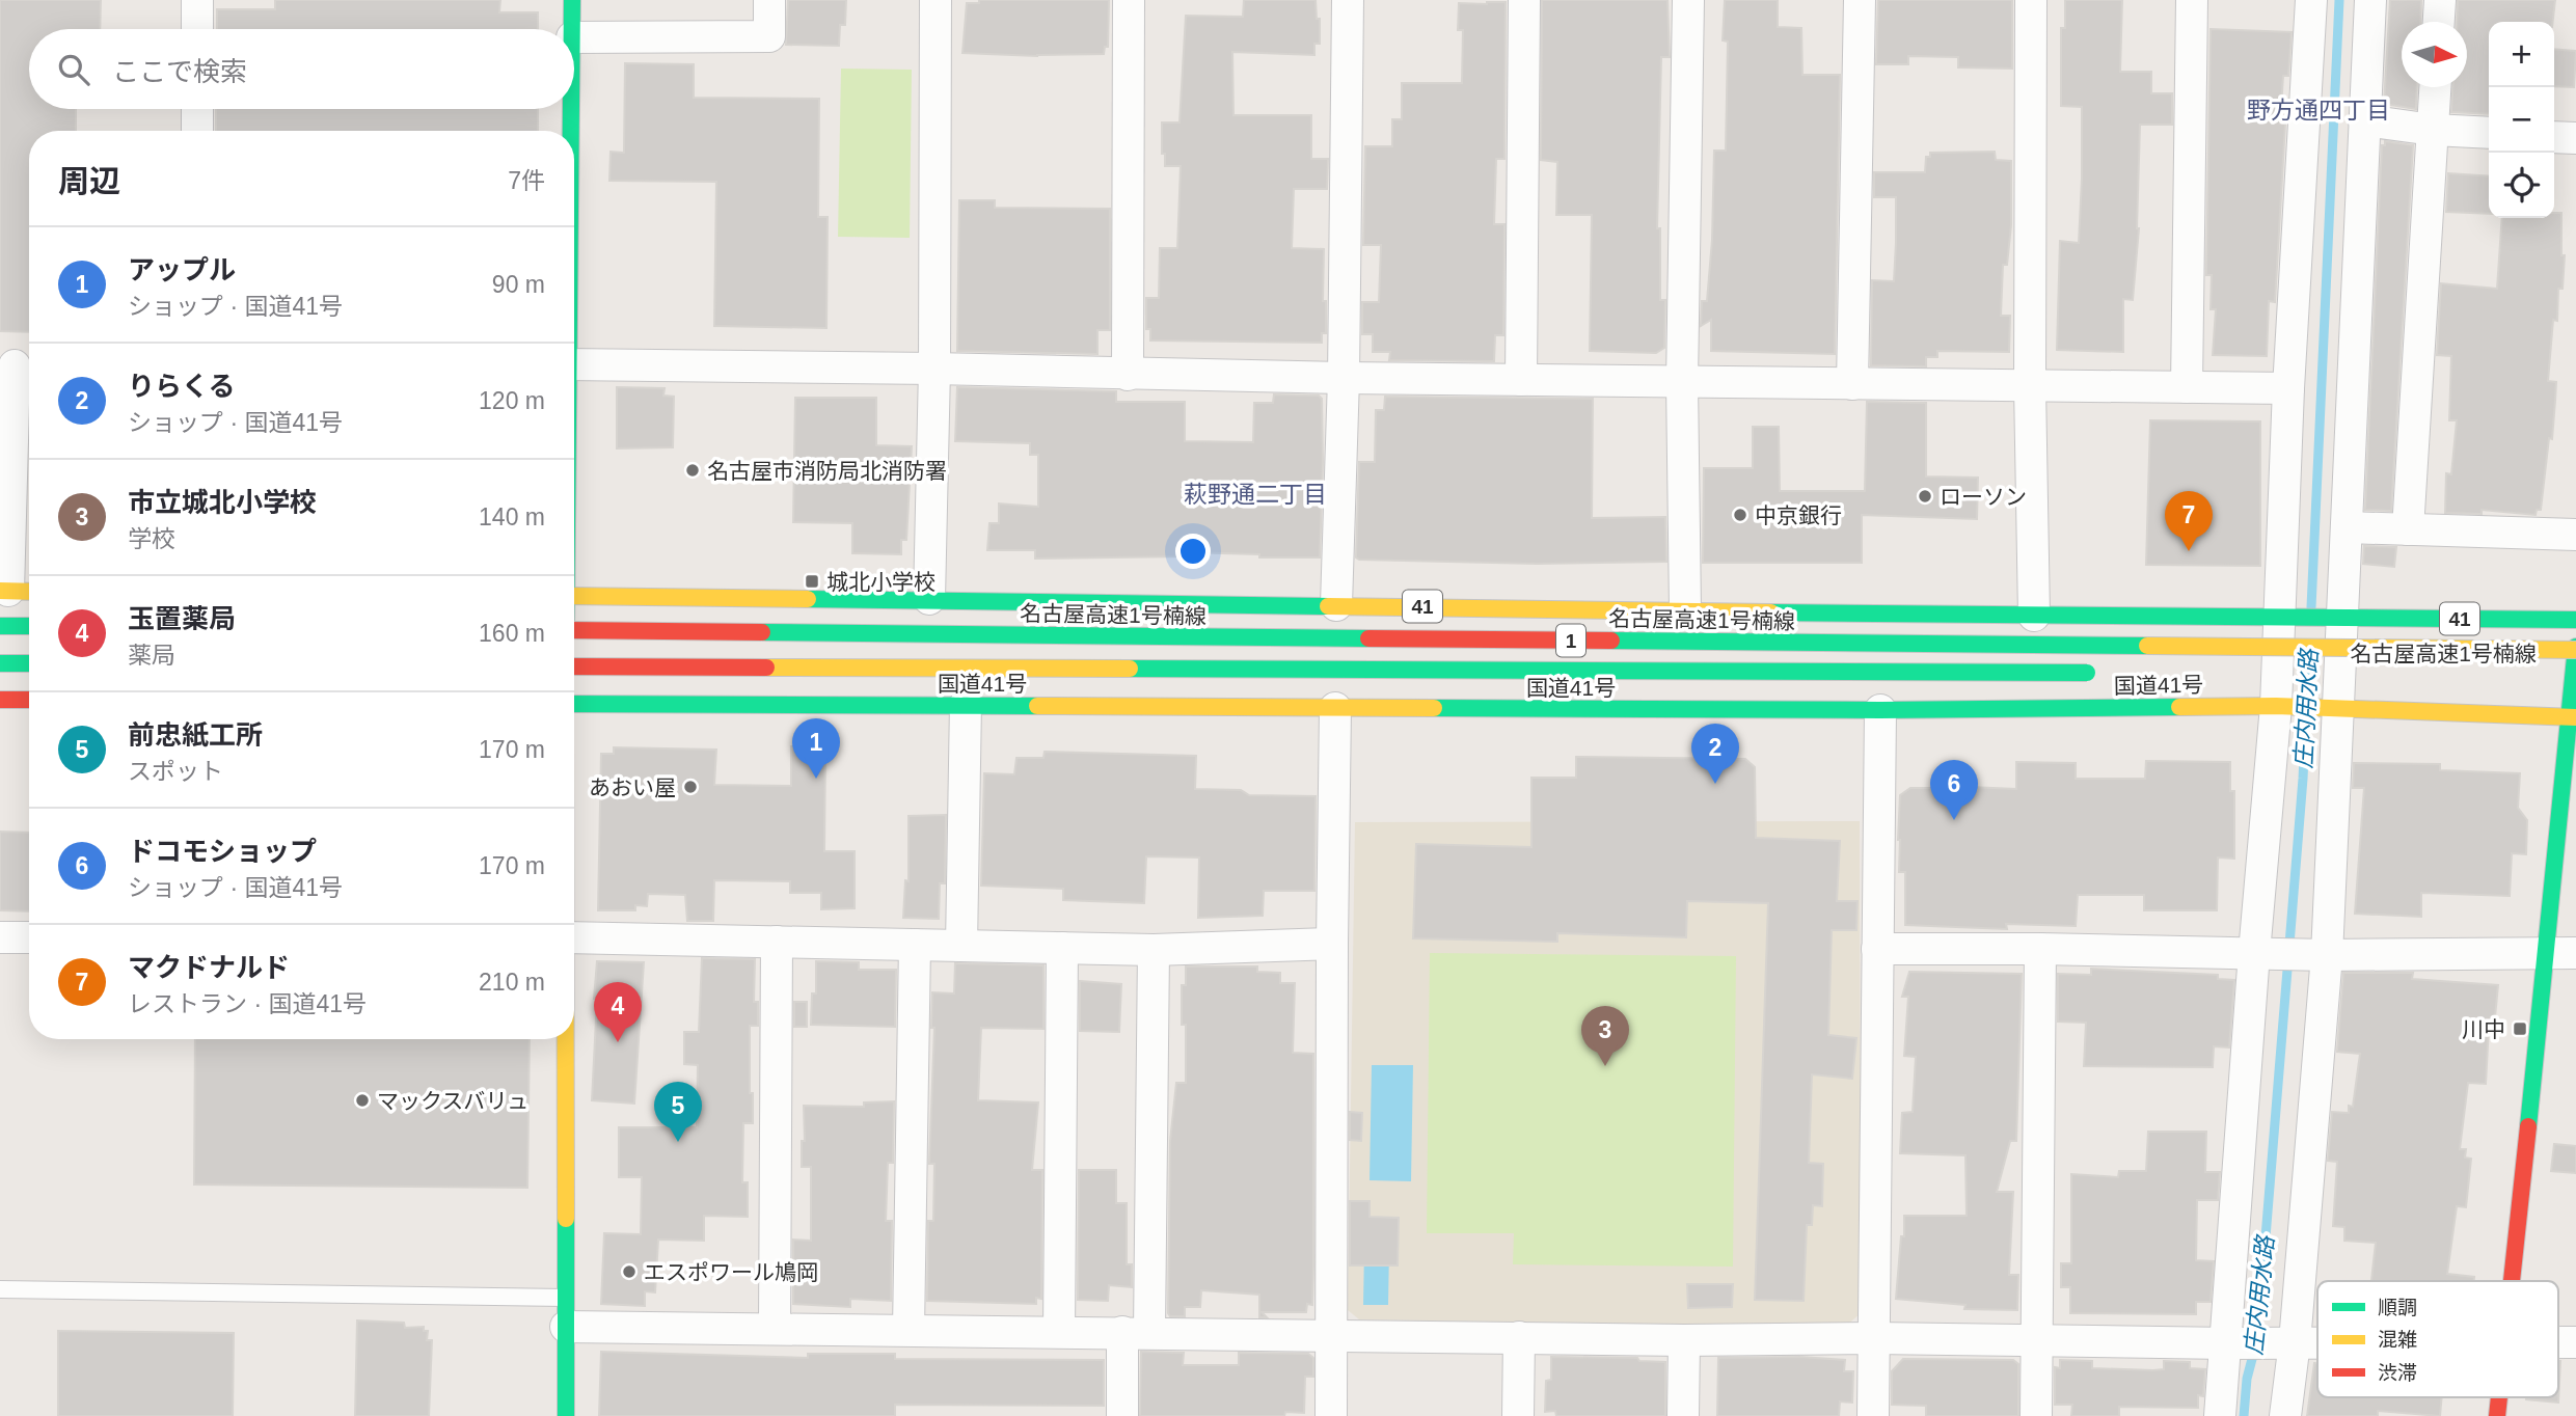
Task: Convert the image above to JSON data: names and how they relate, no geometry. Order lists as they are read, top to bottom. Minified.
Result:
{"streets":{"main road":["41","名古屋高速1号楠線","1","国道41号"]},"districts":["野方通四丁目","萩野通二丁目"],"water":["庄内用水路"],"places":{"other":["名古屋市消防局北消防署","ローソン","中京銀行","あおい屋","マックスバリュ","エスポワール鳩岡"],"transit":["城北小学校","川中"]},"legend":["順調","混雑","渋滞"],"north":"right","page":{"map_buttons":["+","−"],"search":"ここで検索","heading":["周辺","7件"],"list":[{"mark":"1","name":"アップル","note":"ショップ · 国道41号","value":"90 m"},{"mark":"2","name":"りらくる","note":"ショップ · 国道41号","value":"120 m"},{"mark":"3","name":"市立城北小学校","note":"学校","value":"140 m"},{"mark":"4","name":"玉置薬局","note":"薬局","value":"160 m"},{"mark":"5","name":"前忠紙工所","note":"スポット","value":"170 m"},{"mark":"6","name":"ドコモショップ","note":"ショップ · 国道41号","value":"170 m"},{"mark":"7","name":"マクドナルド","note":"レストラン · 国道41号","value":"210 m"}],"pins":["7","1","2","6","4","3","5"]}}
